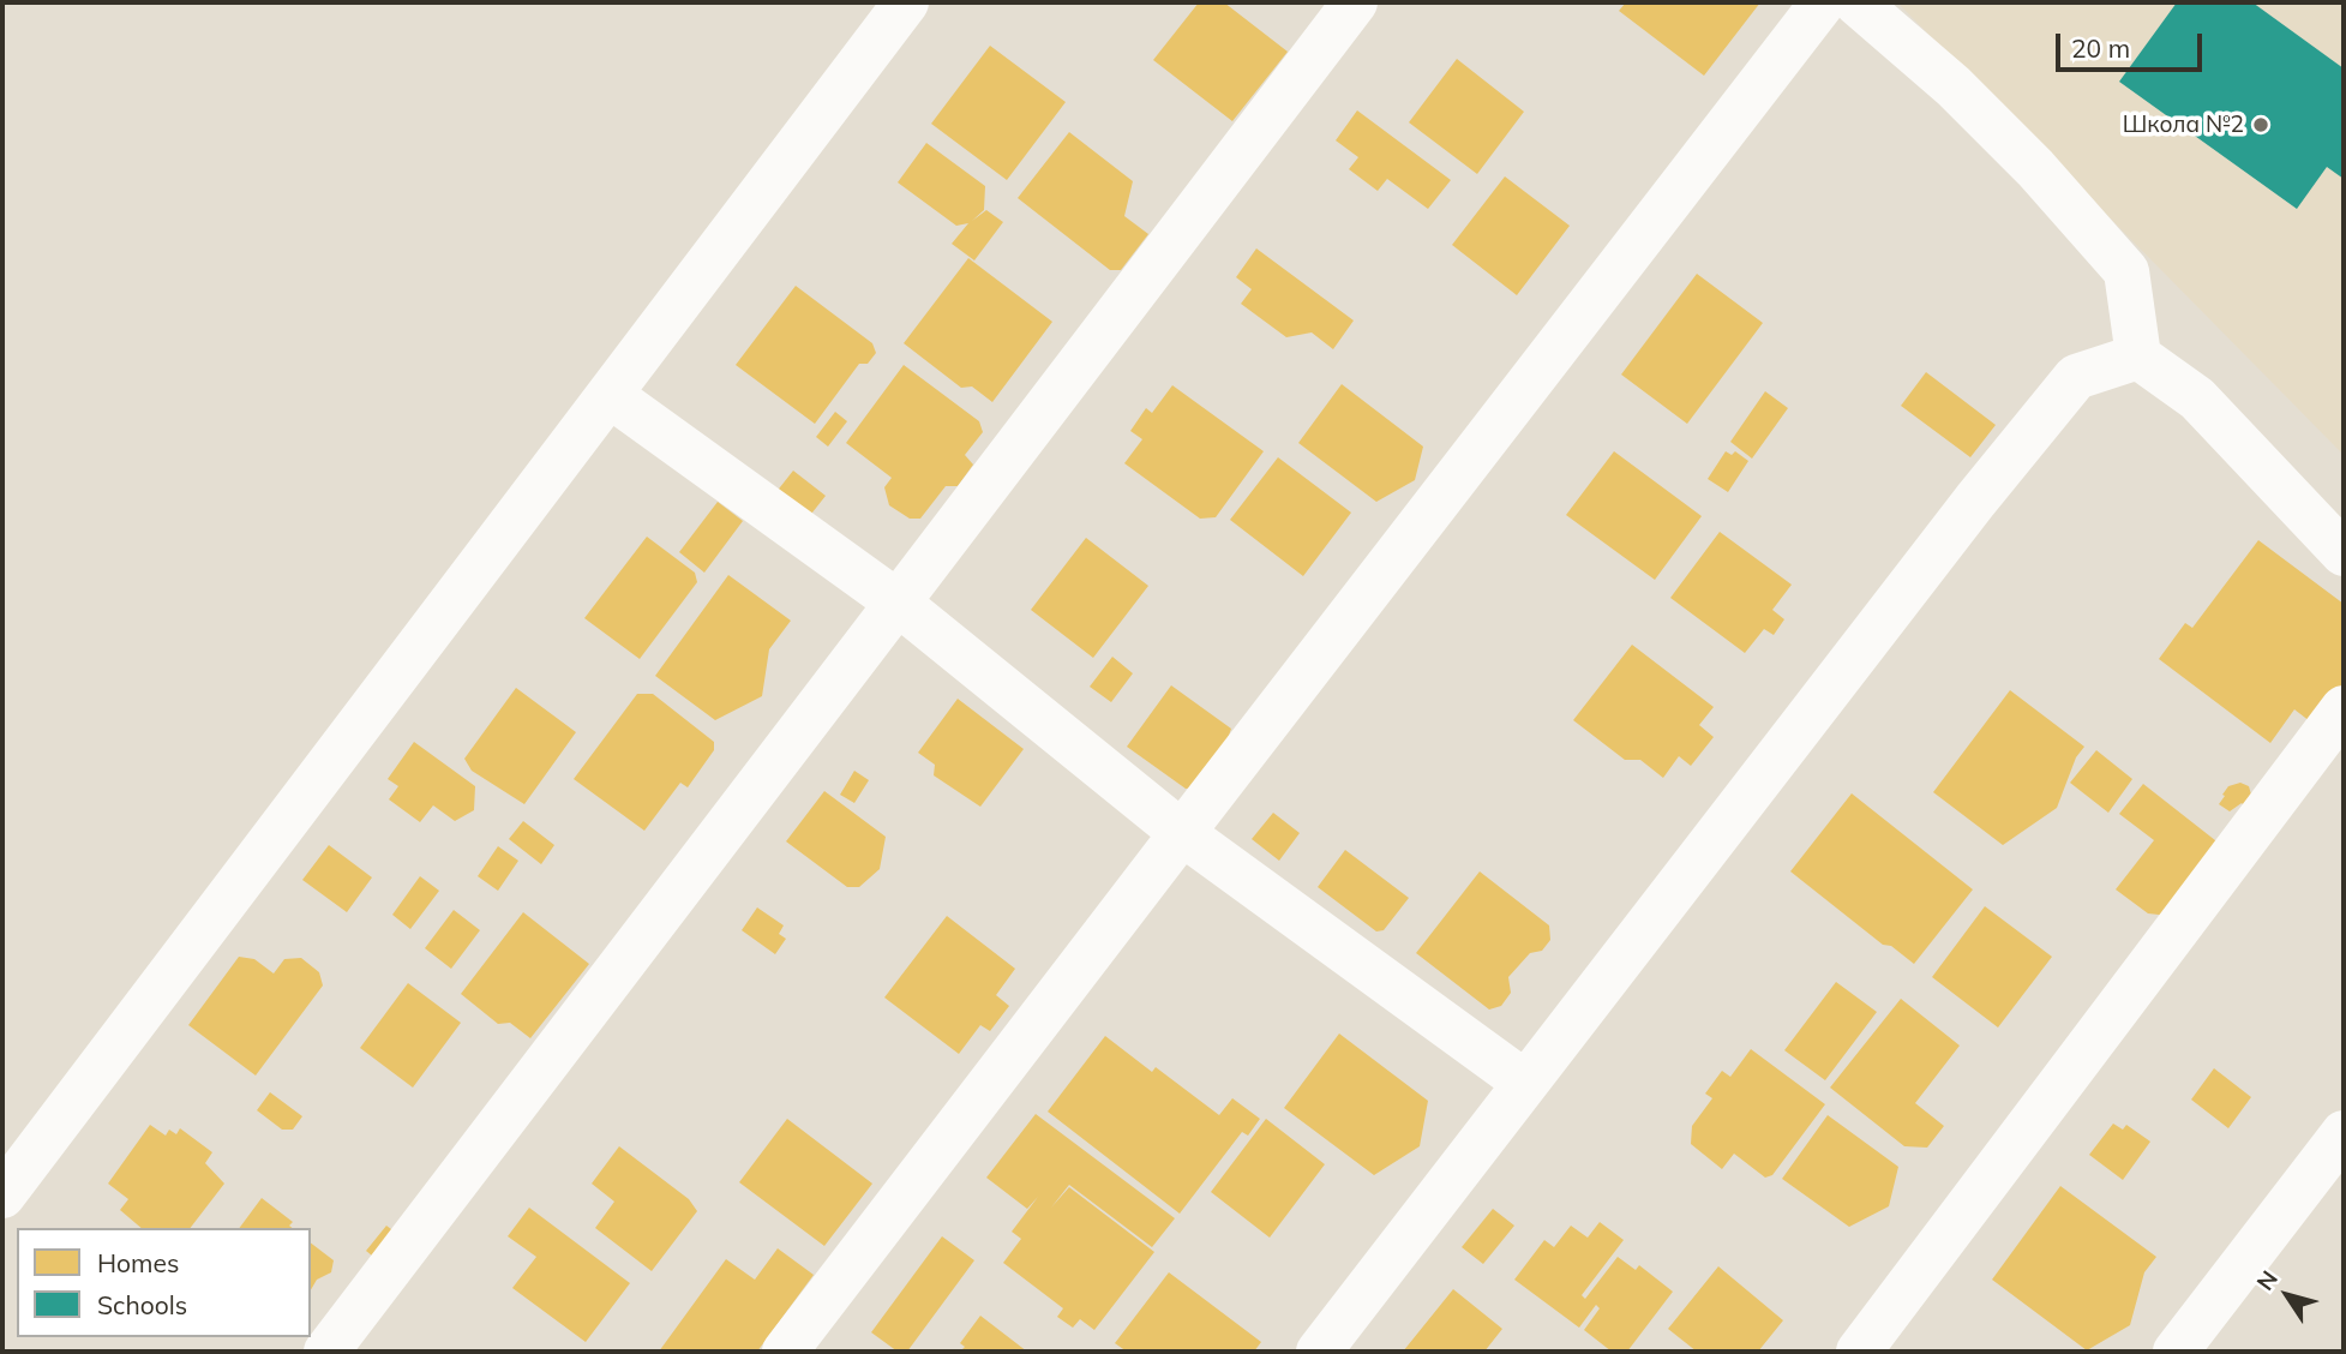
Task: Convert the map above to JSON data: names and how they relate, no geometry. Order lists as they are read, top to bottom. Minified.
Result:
{"places":["Школа №2"],"legend":["Homes","Schools"],"scale_bar":"20 m","north":"top left"}
